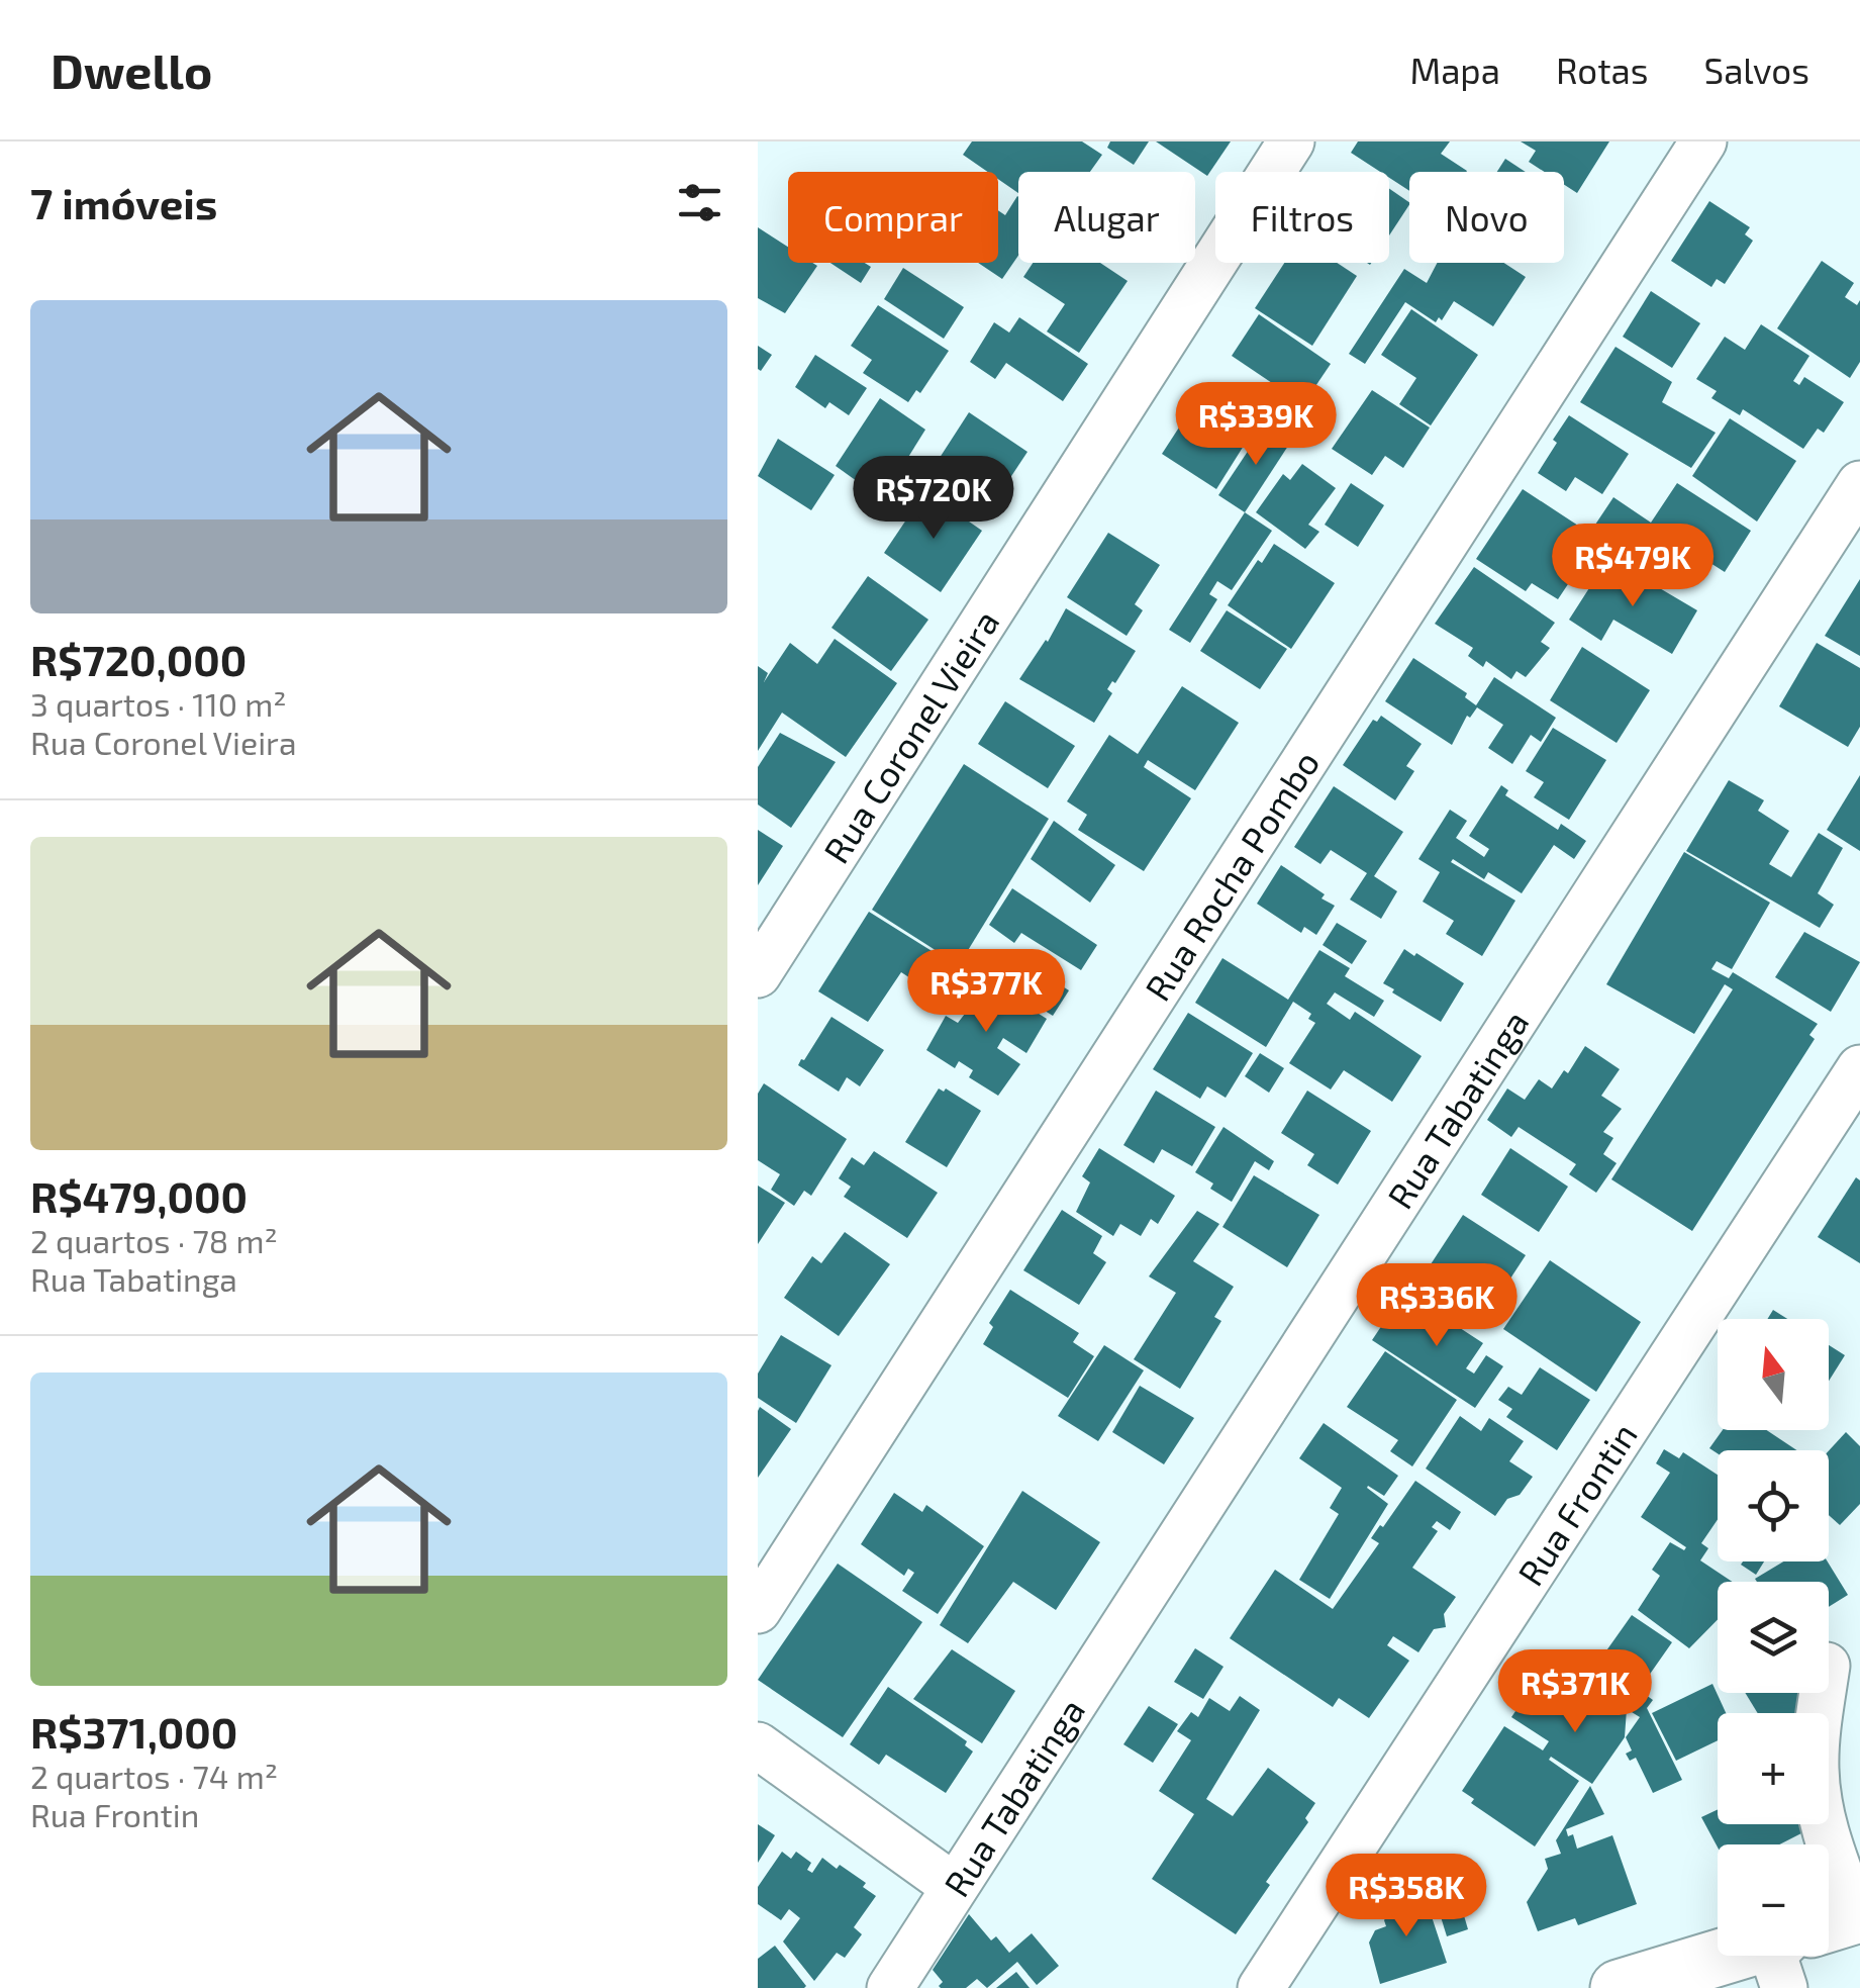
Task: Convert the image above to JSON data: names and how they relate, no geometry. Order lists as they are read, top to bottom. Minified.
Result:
{"streets":{"street":["Rua Coronel Vieira","Rua Rocha Pombo","Rua Tabatinga","Rua Frontin"]},"north":"top","page":{"header":"Dwello","nav":["Mapa","Rotas","Salvos"],"heading":"7 imóveis","chip":["Comprar","Alugar","Filtros","Novo"],"list":[{"name":"R$720,000","note":"3 quartos · 110 m² · Rua Coronel Vieira"},{"name":"R$479,000","note":"2 quartos · 78 m² · Rua Tabatinga"},{"name":"R$371,000","note":"2 quartos · 74 m² · Rua Frontin"}],"price":["R$339K","R$720K","R$479K","R$377K","R$336K","R$371K","R$358K"],"map_buttons":["+","−"]}}
